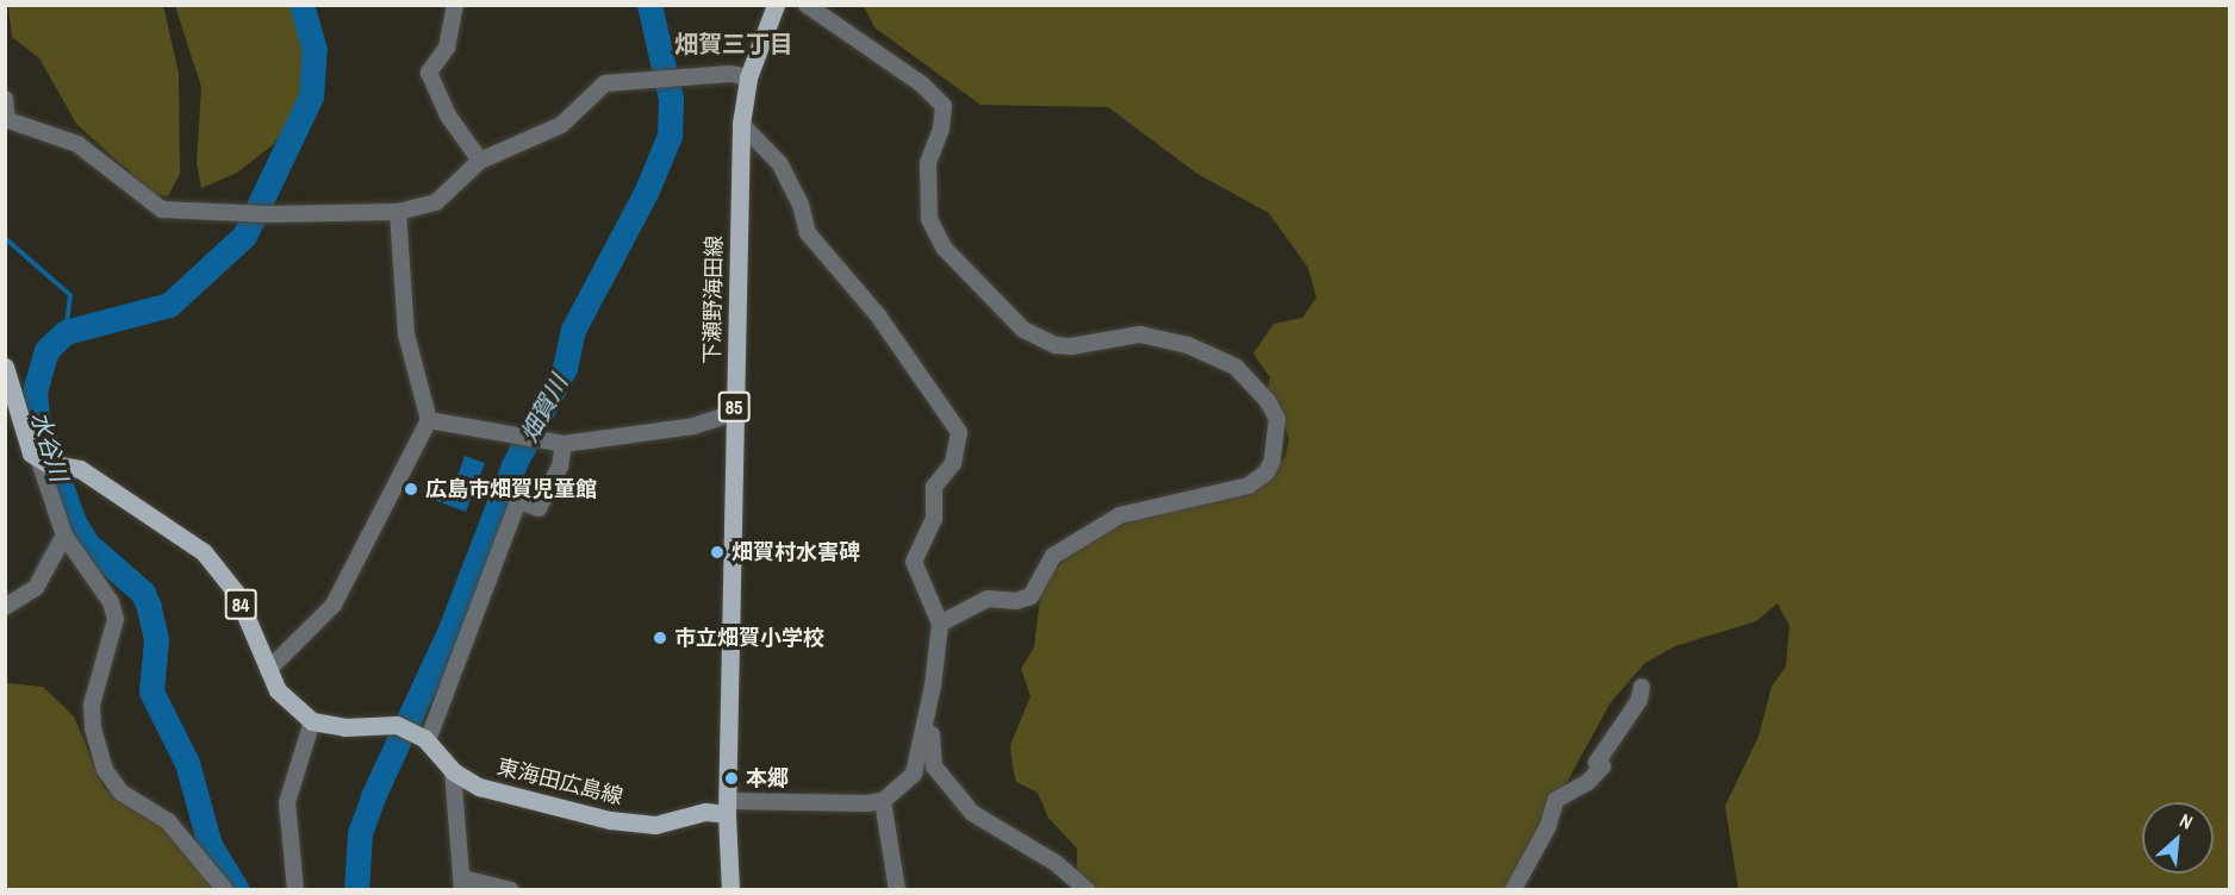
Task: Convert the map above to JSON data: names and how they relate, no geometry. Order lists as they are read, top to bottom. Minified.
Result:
{"streets":{"main road":["下瀬野海田線","85","84","東海田広島線"]},"crossings":[["下瀬野海田線","東海田広島線"]],"districts":["畑賀三丁目"],"water":["畑賀川","水谷川"],"places":["広島市畑賀児童館","畑賀村水害碑","市立畑賀小学校","本郷"],"north":"top right"}
